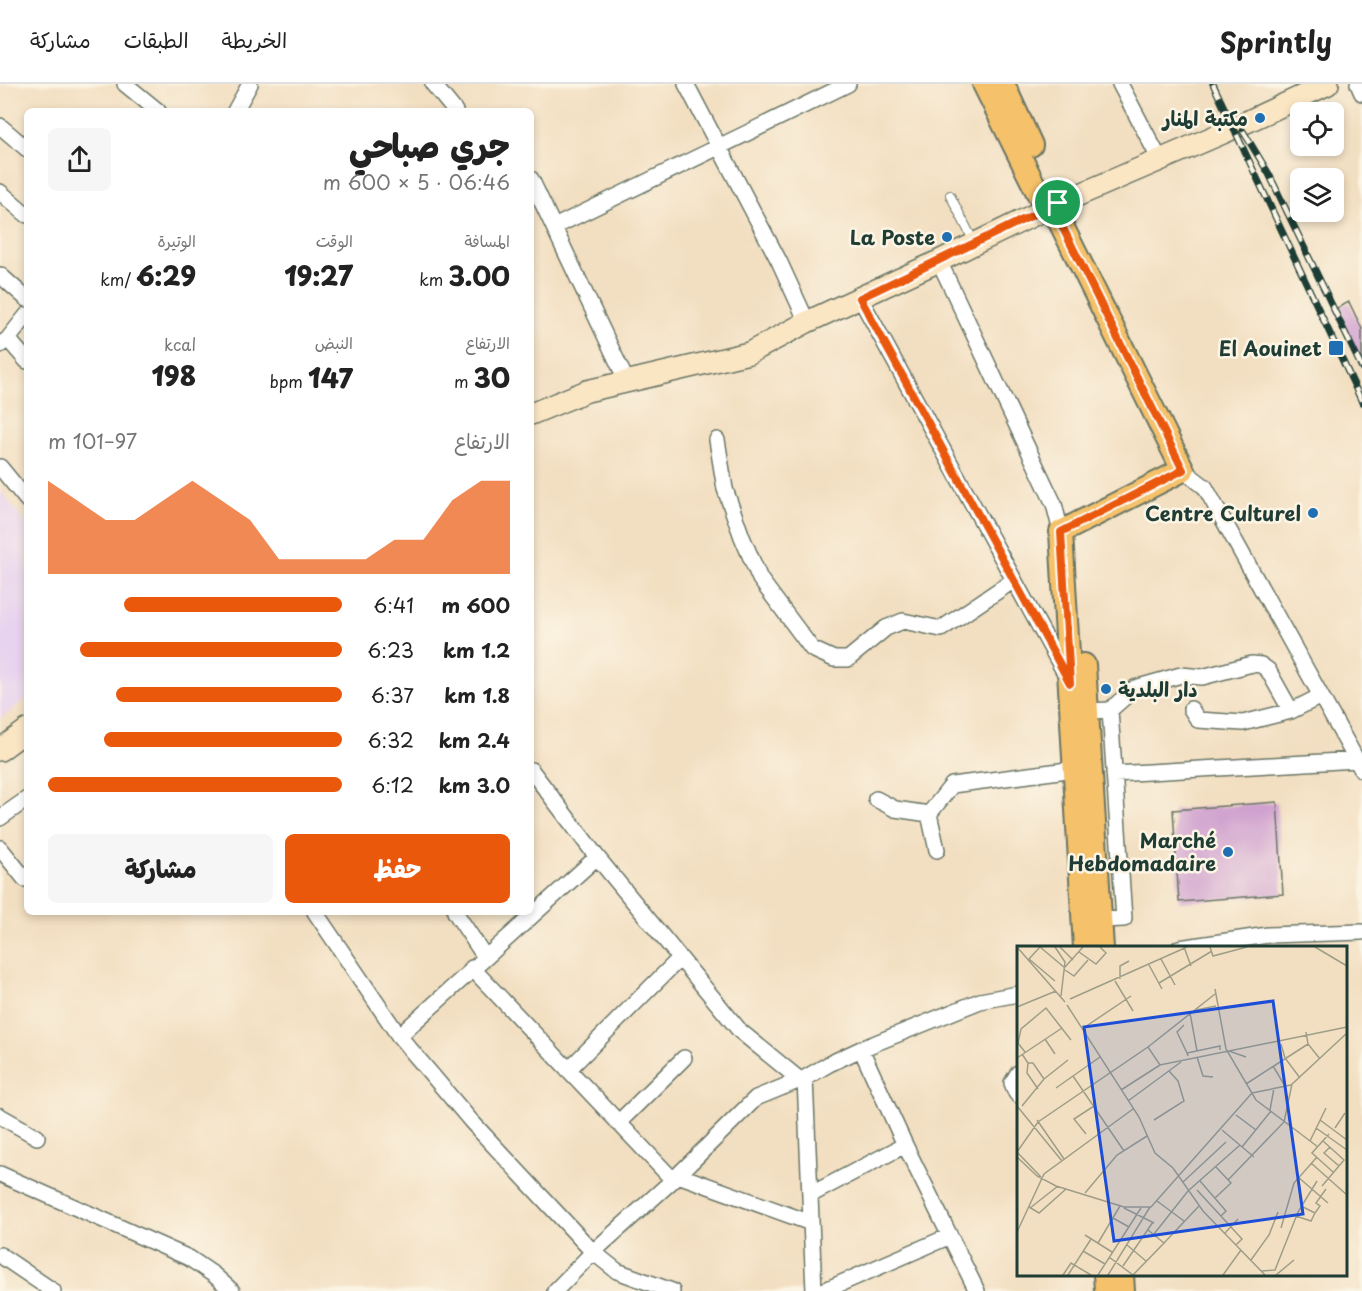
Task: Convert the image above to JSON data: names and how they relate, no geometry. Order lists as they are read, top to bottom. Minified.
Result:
{"places":{"other":["مكتبة المنار","La Poste","Centre Culturel","دار البلدية","Marché Hebdomadaire"],"transit":["El Aouinet"]},"page":{"header":"Sprintly","nav":["الخريطة","الطبقات","مشاركة"],"heading":["جري صباحي","06:46 · 5 × 600 m"],"stats":[["المسافة","3.00 km"],["الوقت","19:27"],["الوتيرة","6:29 /km"],["الارتفاع","30 m"],["النبض","147 bpm"],["kcal","198"]],"chart":["الارتفاع","97–101 m"],"list":[{"name":"600 m","note":"6:41"},{"name":"1.2 km","note":"6:23"},{"name":"1.8 km","note":"6:37"},{"name":"2.4 km","note":"6:32"},{"name":"3.0 km","note":"6:12"}],"buttons":["حفظ","مشاركة"]}}
